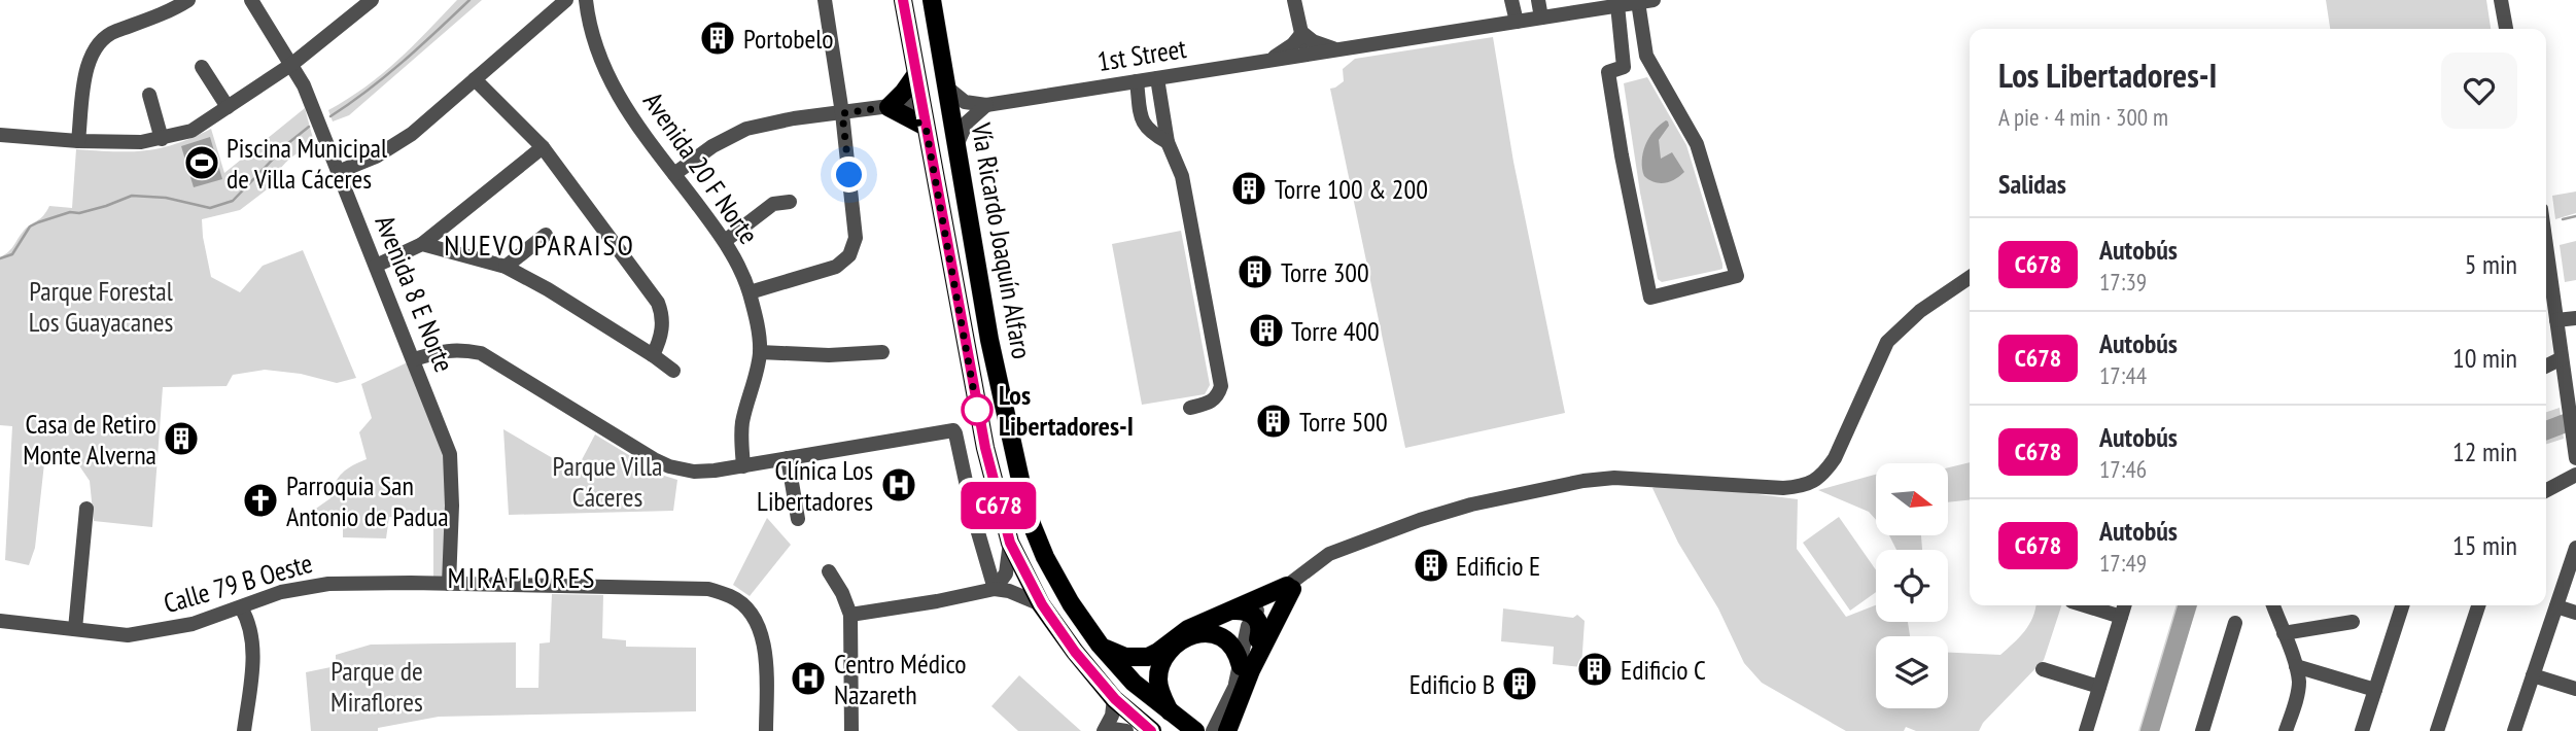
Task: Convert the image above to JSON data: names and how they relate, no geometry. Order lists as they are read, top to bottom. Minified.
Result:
{"streets":{"main road":["Vía Ricardo Joaquín Alfaro"],"street":["1st Street","Avenida 20 F Norte","Avenida 8 E Norte","Calle 79 B Oeste"]},"crossings":[["1st Street","Vía Ricardo Joaquín Alfaro"],["Avenida 8 E Norte","Calle 79 B Oeste"]],"districts":["NUEVO PARAISO","MIRAFLORES"],"parks":["Parque Forestal Los Guayacanes","Parque Villa Cáceres","Parque de Miraflores"],"places":{"building":["Portobelo","Torre 100 & 200","Torre 300","Torre 400","Torre 500","Casa de Retiro Monte Alverna","Edificio E","Edificio C","Edificio B"],"sports":["Piscina Municipal de Villa Cáceres"],"other":["Los Libertadores-I"],"hospital":["Clínica Los Libertadores","Centro Médico Nazareth"],"church":["Parroquia San Antonio de Padua"]},"lines":["bus line C678"],"north":"right","page":{"on_map":"C678","heading":[["Los Libertadores-I","A pie · 4 min · 300 m"],"Salidas"],"list":[{"mark":"C678","name":"Autobús","note":"17:39","value":"5 min"},{"mark":"C678","name":"Autobús","note":"17:44","value":"10 min"},{"mark":"C678","name":"Autobús","note":"17:46","value":"12 min"},{"mark":"C678","name":"Autobús","note":"17:49","value":"15 min"}]}}
